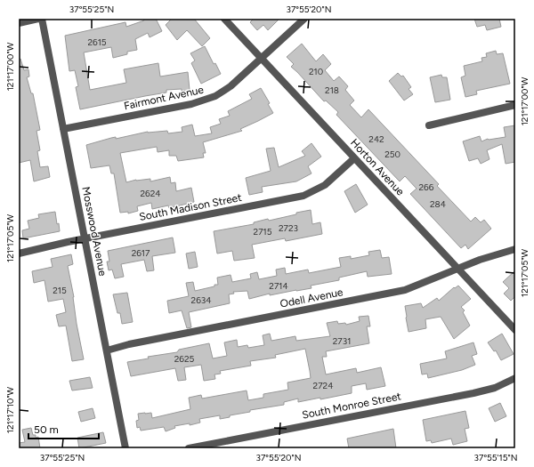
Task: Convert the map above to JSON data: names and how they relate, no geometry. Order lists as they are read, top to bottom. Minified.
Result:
{"streets":{"street":["Fairmont Avenue","Horton Avenue","South Madison Street","Mosswood Avenue","Odell Avenue","South Monroe Street"]},"crossings":[["Fairmont Avenue","Horton Avenue"],["Fairmont Avenue","Mosswood Avenue"],["Horton Avenue","South Madison Street"],["Horton Avenue","Odell Avenue"],["South Madison Street","Mosswood Avenue"],["Mosswood Avenue","Odell Avenue"]],"house_numbers":["2615","210","218","242","250","266","2624","284","2723","2715","2617","2714","215","2634","2731","2625","2724"],"scale_bar":"50 m","coordinates":["37°55'25\"N","37°55'20\"N","121°17'00\"W","121°17'05\"W","121°17'10\"W","37°55'15\"N"]}
